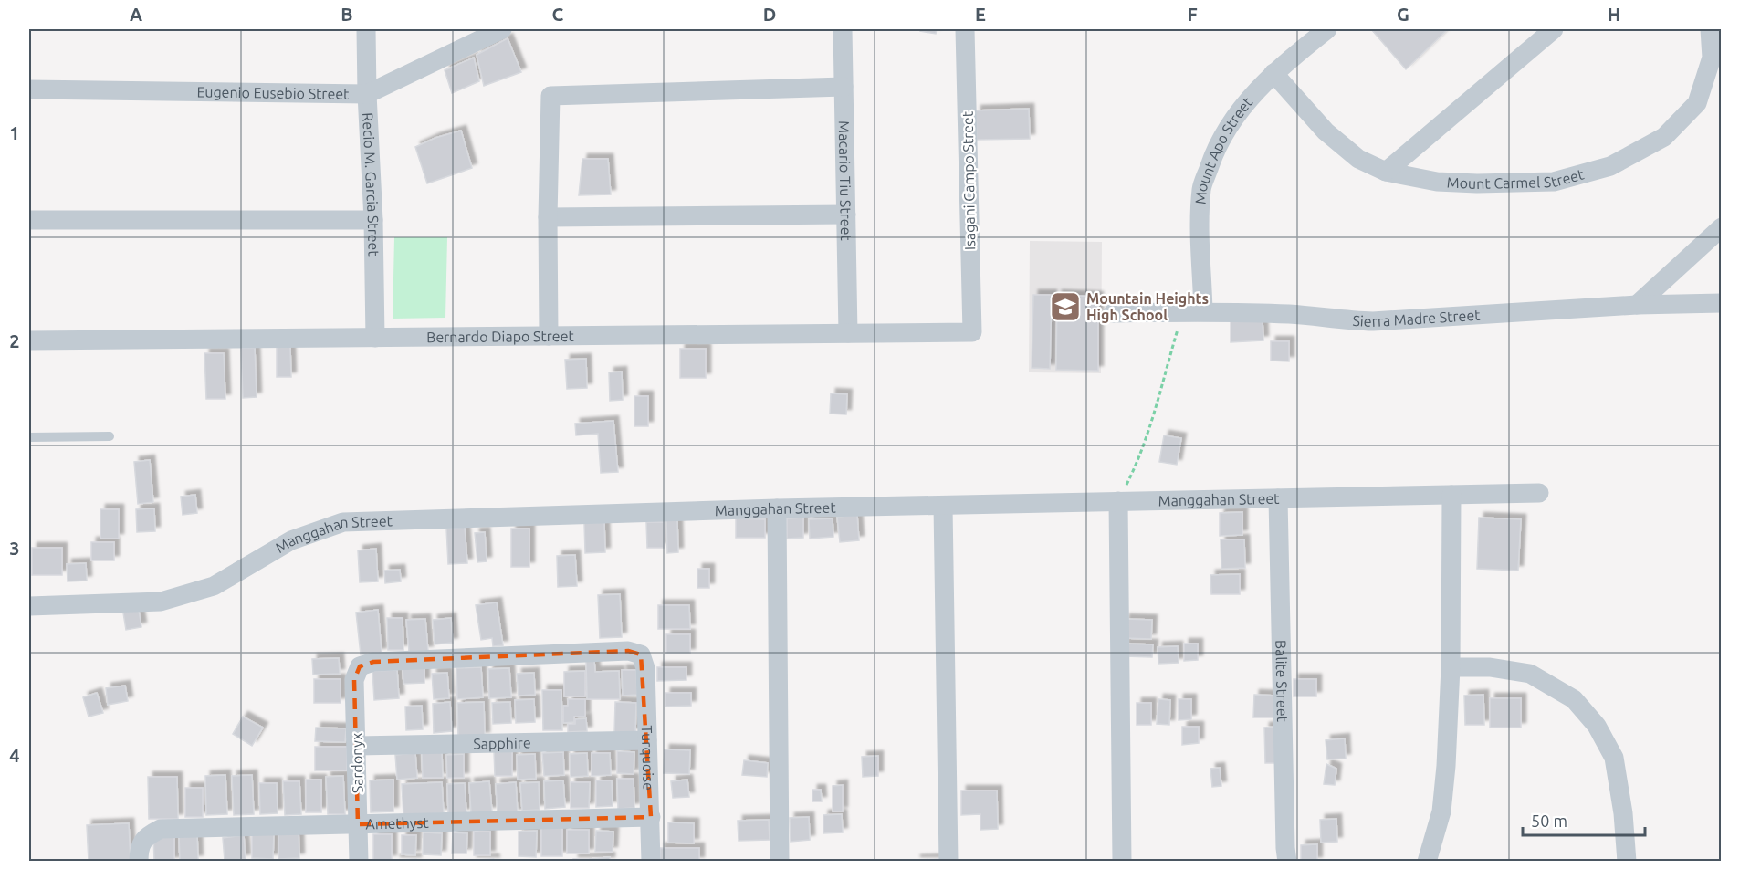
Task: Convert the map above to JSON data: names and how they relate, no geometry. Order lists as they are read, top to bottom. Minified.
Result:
{"streets":{"street":["Eugenio Eusebio Street","Mount Apo Street","Mount Carmel Street","Macario Tiu Street","Isagani Campo Street","Recio M. Garcia Street","Sierra Madre Street","Bernardo Diapo Street","Manggahan Street","Balite Street","Sapphire","Turquoise","Sardonyx","Amethyst"]},"crossings":[["Eugenio Eusebio Street","Recio M. Garcia Street"],["Mount Apo Street","Mount Carmel Street"],["Mount Apo Street","Sierra Madre Street"],["Macario Tiu Street","Bernardo Diapo Street"],["Isagani Campo Street","Bernardo Diapo Street"],["Recio M. Garcia Street","Bernardo Diapo Street"],["Manggahan Street","Balite Street"],["Sapphire","Turquoise"],["Sapphire","Sardonyx"],["Turquoise","Sardonyx"],["Turquoise","Amethyst"],["Sardonyx","Amethyst"]],"places":{"school or university":["Mountain Heights High School"]},"scale_bar":"50 m","grid":{"columns":["A","B","C","D","E","F","G","H"],"rows":["1","2","3","4"]}}
